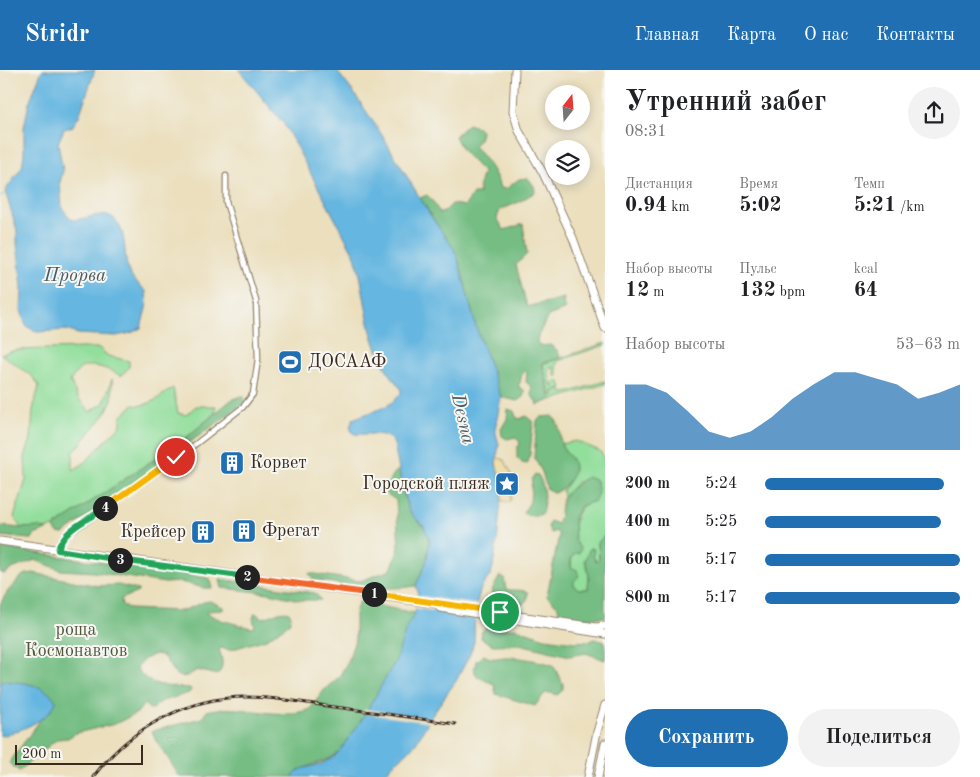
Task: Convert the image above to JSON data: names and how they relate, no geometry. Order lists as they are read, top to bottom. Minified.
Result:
{"water":["Прорва","Desna"],"parks":["роща Космонавтов"],"places":{"sports":["ДОСААФ"],"building":["Корвет","Фрегат","Крейсер"],"place":["Городской пляж"]},"scale_bar":"200 m","north":"top","page":{"header":"Stridr","nav":["Главная","Карта","О нас","Контакты"],"heading":["Утренний забег","08:31"],"stats":[["Дистанция","0.94 km"],["Время","5:02"],["Темп","5:21 /km"],["Набор высоты","12 m"],["Пульс","132 bpm"],["kcal","64"]],"chart":["Набор высоты","53–63 m"],"list":[{"name":"200 m","note":"5:24"},{"name":"400 m","note":"5:25"},{"name":"600 m","note":"5:17"},{"name":"800 m","note":"5:17"}],"pins":["4","3","2","1"],"buttons":["Сохранить","Поделиться"],"scale":"200 m"}}
